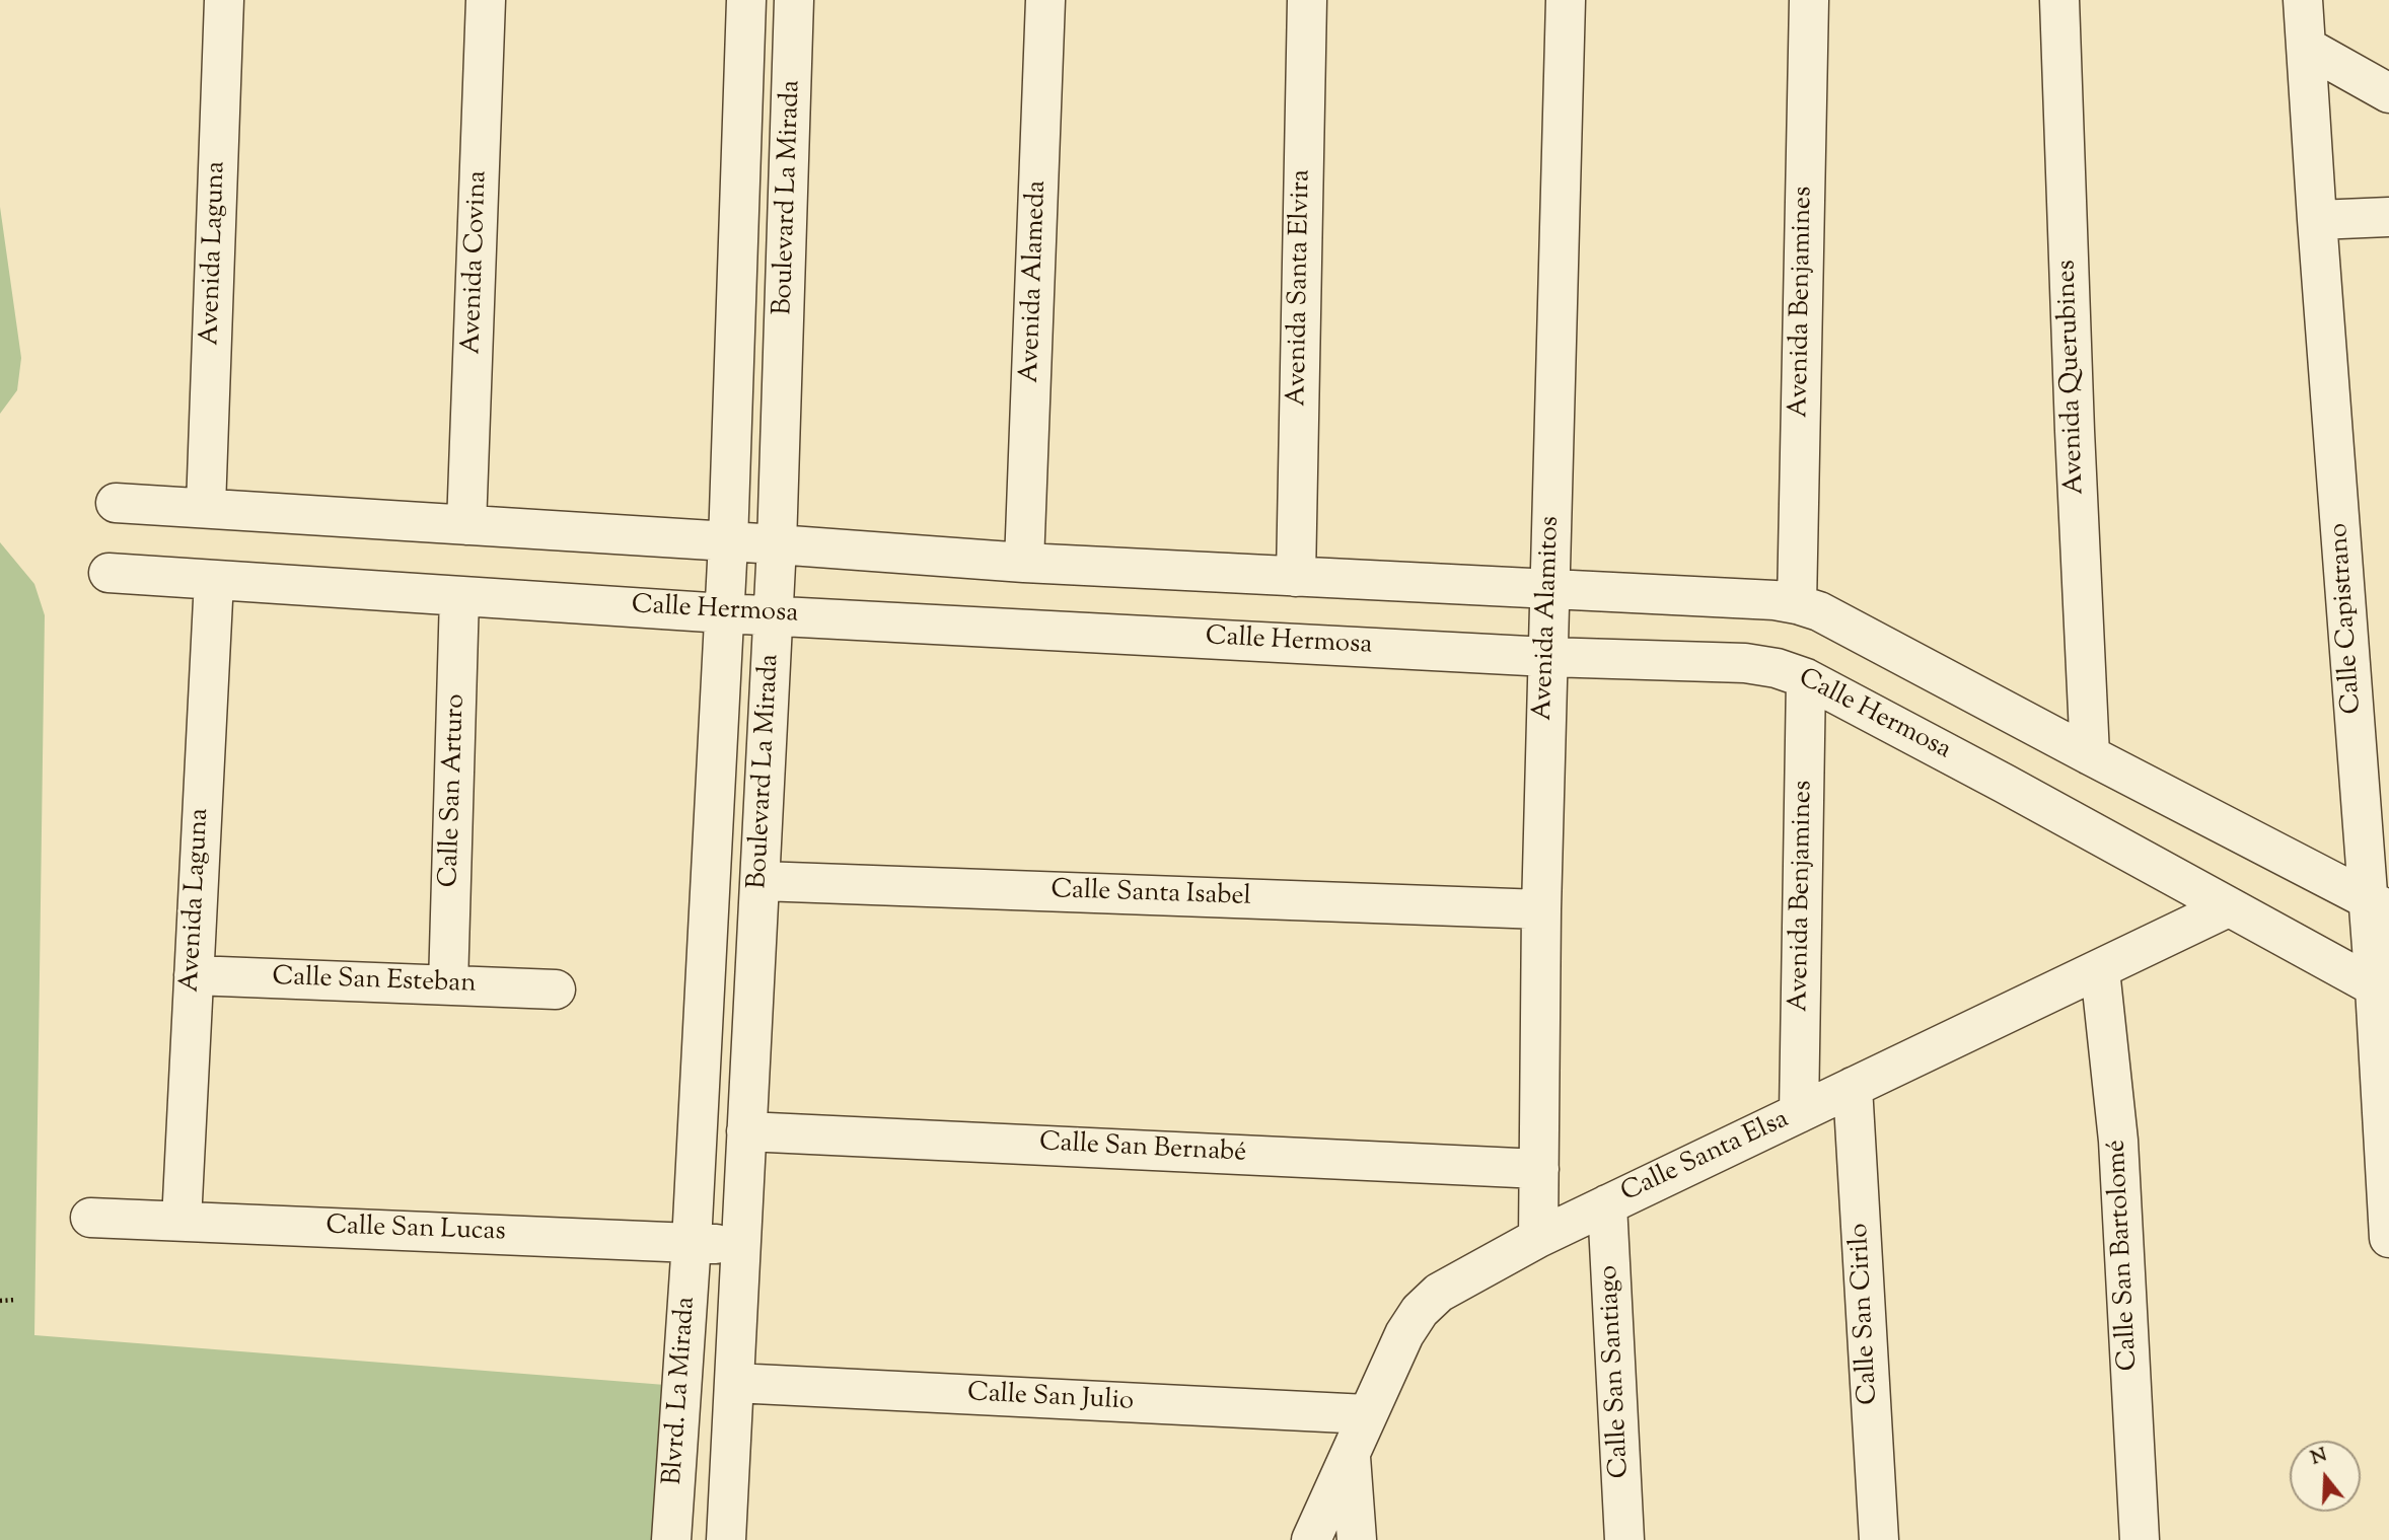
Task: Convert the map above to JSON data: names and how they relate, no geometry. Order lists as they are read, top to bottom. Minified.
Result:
{"streets":{"street":["Boulevard La Mirada","Avenida Laguna","Avenida Covina","Avenida Alameda","Avenida Santa Elvira","Avenida Benjamines","Avenida Querubines","Calle Hermosa","Avenida Alamitos","Calle Capistrano","Calle San Arturo","Calle Santa Isabel","Calle San Esteban","Calle San Bernabé","Calle Santa Elsa","Calle San Lucas","Calle San Bartolomé","Calle San Cirilo","Calle San Santiago","Blvrd. La Mirada","Calle San Julio"]},"crossings":[["Boulevard La Mirada","Calle Hermosa"],["Boulevard La Mirada","Calle Santa Isabel"],["Boulevard La Mirada","Calle San Bernabé"],["Boulevard La Mirada","Calle San Lucas"],["Boulevard La Mirada","Blvrd. La Mirada"],["Avenida Laguna","Calle Hermosa"],["Avenida Laguna","Calle San Esteban"],["Avenida Laguna","Calle San Lucas"],["Avenida Benjamines","Calle Hermosa"],["Avenida Benjamines","Calle Santa Elsa"],["Calle Hermosa","Avenida Alamitos"],["Calle Hermosa","Calle Capistrano"],["Calle Hermosa","Calle San Arturo"],["Calle Hermosa","Calle Santa Elsa"],["Avenida Alamitos","Calle Santa Isabel"],["Avenida Alamitos","Calle San Bernabé"],["Avenida Alamitos","Calle Santa Elsa"],["Calle San Arturo","Calle San Esteban"],["Calle Santa Elsa","Calle San Bartolomé"],["Calle Santa Elsa","Calle San Cirilo"],["Calle Santa Elsa","Calle San Santiago"],["Calle Santa Elsa","Calle San Julio"],["Calle San Lucas","Blvrd. La Mirada"],["Blvrd. La Mirada","Calle San Julio"]],"north":"top"}
